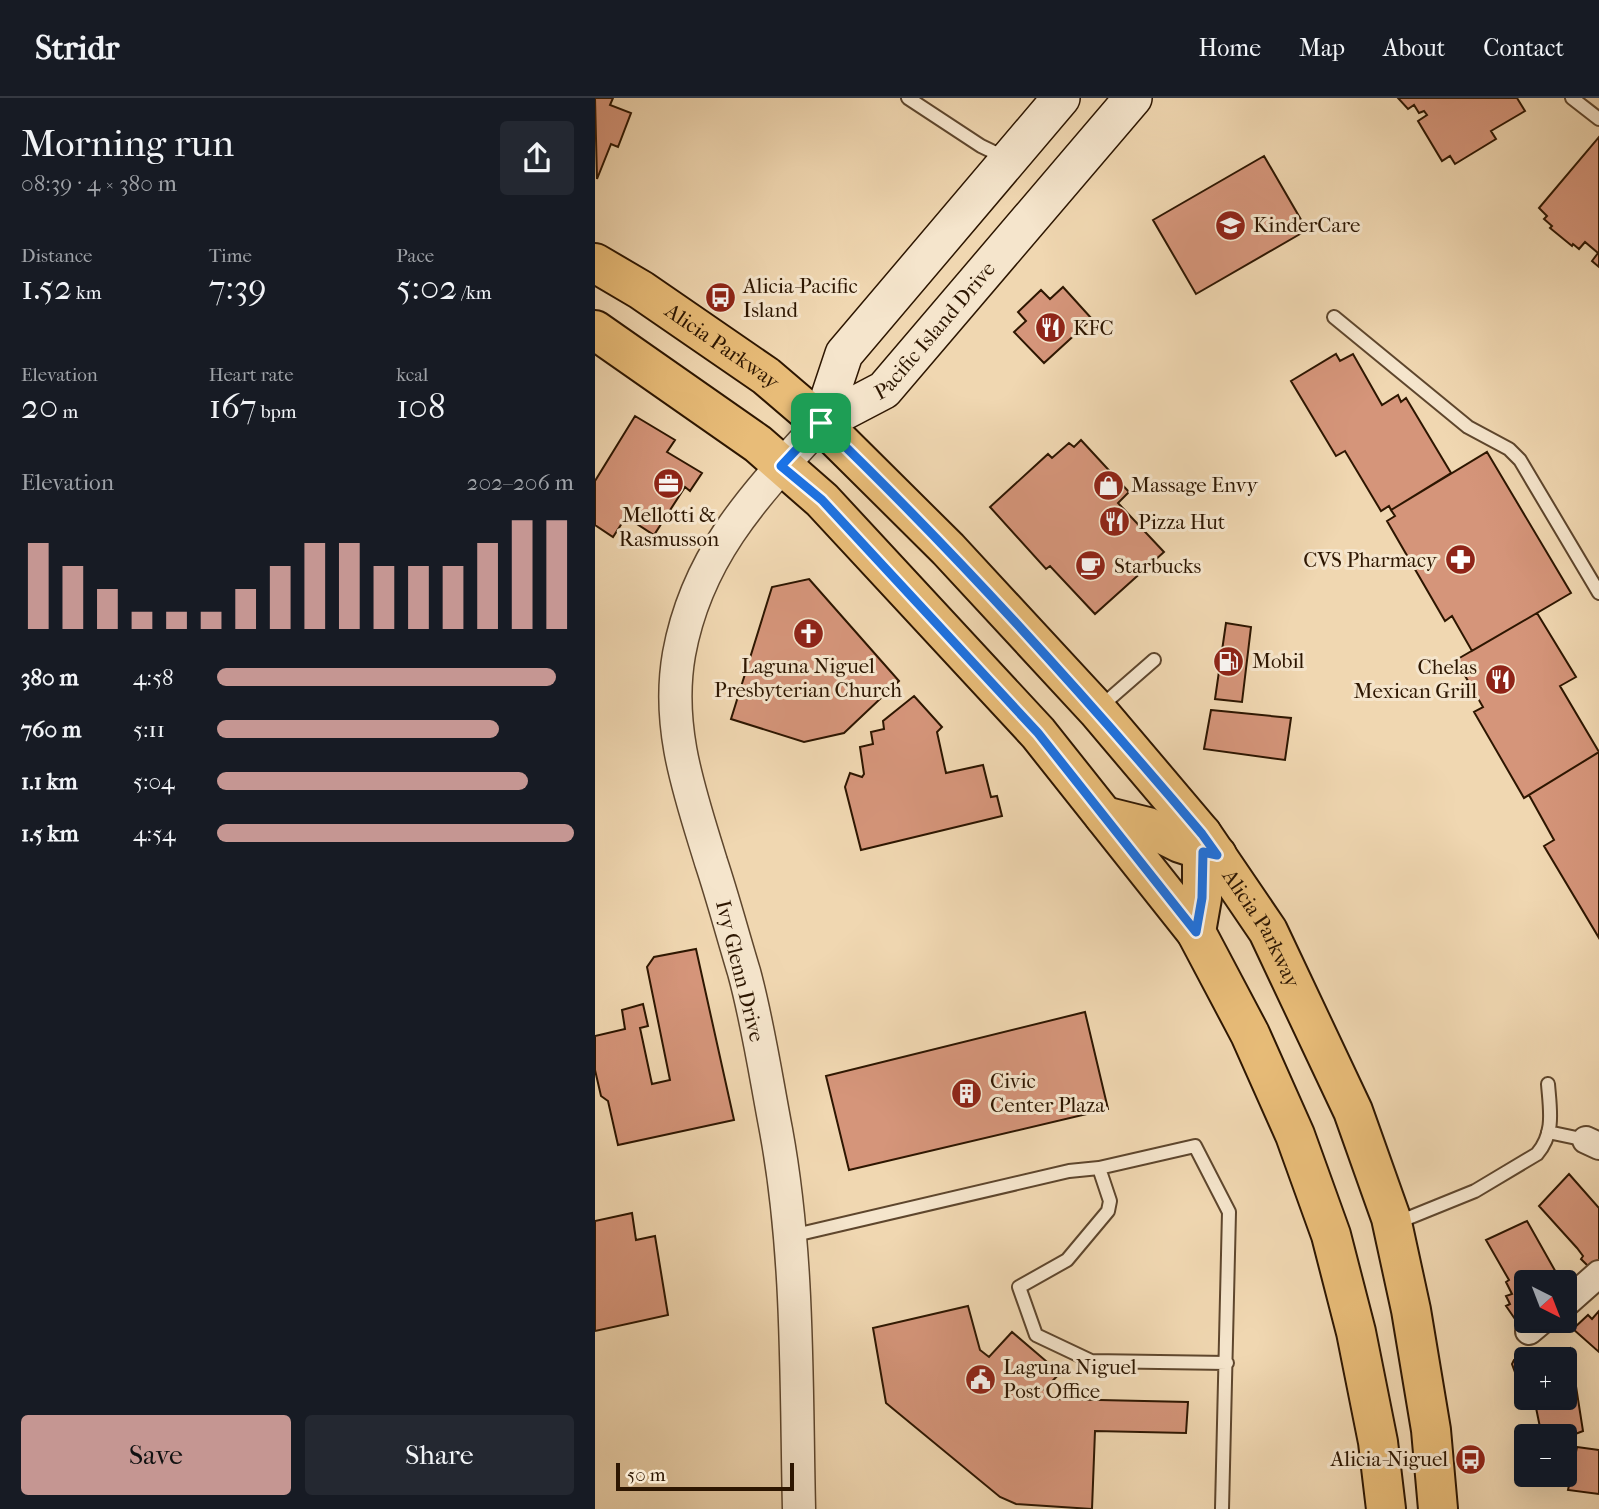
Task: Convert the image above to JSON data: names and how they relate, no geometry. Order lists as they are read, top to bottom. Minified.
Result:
{"streets":{"main road":["Pacific Island Drive","Alicia Parkway"],"street":["Ivy Glenn Drive"]},"crossings":[["Pacific Island Drive","Alicia Parkway"],["Pacific Island Drive","Ivy Glenn Drive"],["Alicia Parkway","Ivy Glenn Drive"]],"places":{"school or university":["KinderCare"],"bus stop":["Alicia-Pacific Island","Alicia-Niguel"],"restaurant":["KFC","Pizza Hut","Chelas Mexican Grill"],"office":["Mellotti & Rasmusson"],"shop":["Massage Envy"],"pharmacy":["CVS Pharmacy"],"cafe":["Starbucks"],"church":["Laguna Niguel Presbyterian Church"],"fuel station":["Mobil"],"building":["Civic Center Plaza"],"public building":["Laguna Niguel Post Office"]},"scale_bar":"50 m","north":"bottom right","page":{"header":"Stridr","nav":["Home","Map","About","Contact"],"heading":["Morning run","08:39 · 4 × 380 m"],"stats":[["Distance","1.52 km"],["Time","7:39"],["Pace","5:02 /km"],["Elevation","20 m"],["Heart rate","167 bpm"],["kcal","108"]],"chart":["Elevation","202–206 m"],"list":[{"name":"380 m","note":"4:58"},{"name":"760 m","note":"5:11"},{"name":"1.1 km","note":"5:04"},{"name":"1.5 km","note":"4:54"}],"map_buttons":["+","−"],"buttons":["Save","Share"],"scale":"50 m"}}
